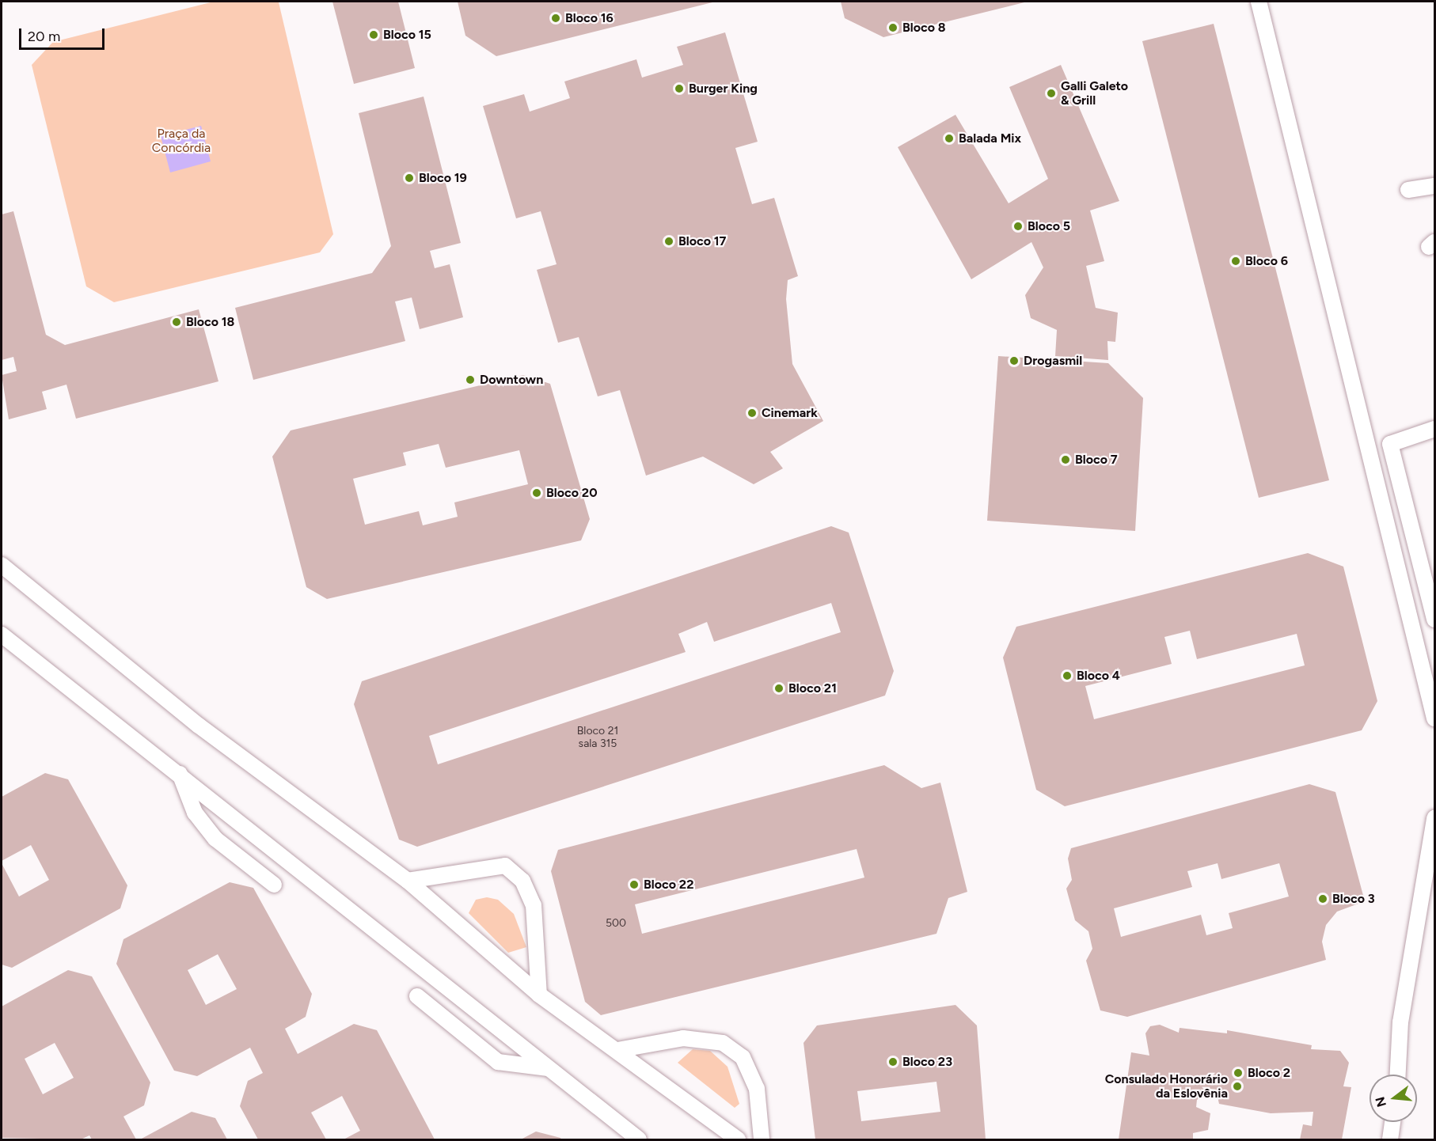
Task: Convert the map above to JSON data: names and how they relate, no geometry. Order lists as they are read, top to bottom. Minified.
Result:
{"parks":["Praça da Concórdia"],"places":["Bloco 16","Bloco 8","Bloco 15","Burger King","Galli Galeto & Grill","Balada Mix","Bloco 19","Bloco 5","Bloco 17","Bloco 6","Bloco 18","Drogasmil","Downtown","Cinemark","Bloco 7","Bloco 20","Bloco 4","Bloco 21","Bloco 22","Bloco 3","Bloco 23","Bloco 2","Consulado Honorário da Eslovênia"],"house_numbers":["Bloco 21 sala 315","500"],"scale_bar":"20 m","north":"left"}
